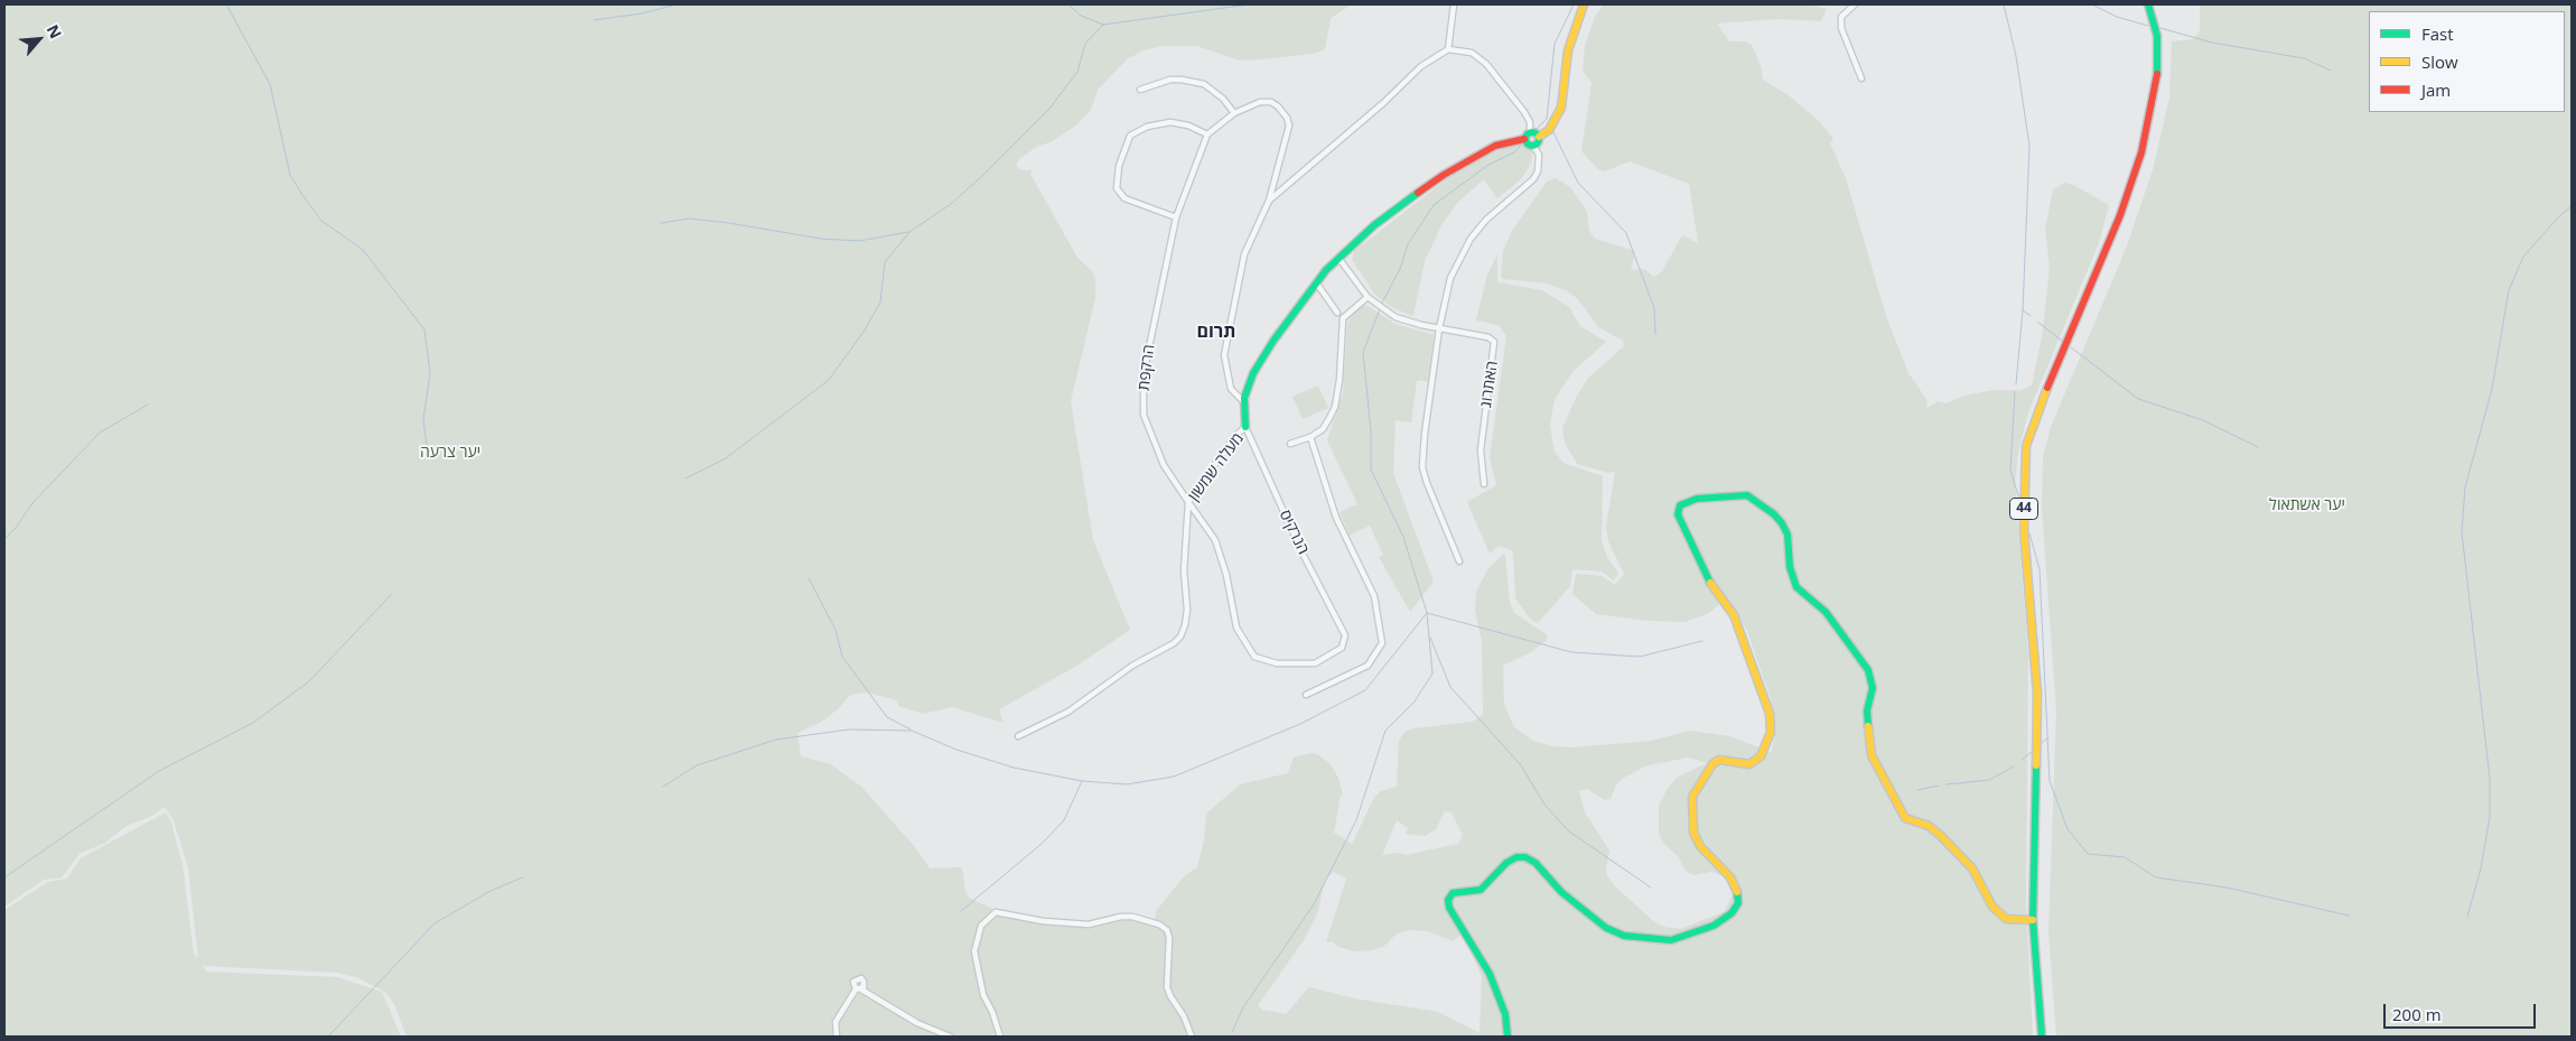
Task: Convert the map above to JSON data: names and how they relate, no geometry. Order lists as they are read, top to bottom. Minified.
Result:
{"streets":{"main road":["מעלה שמשון","44"],"street":["הרקפת","האתרוג","הנרקיס"]},"crossings":[["הרקפת","מעלה שמשון"],["הרקפת","הנרקיס"],["מעלה שמשון","הנרקיס"]],"districts":["תרום"],"parks":["יער צרעה","יער אשתאול"],"legend":["Fast","Slow","Jam"],"scale_bar":"200 m","north":"top right"}
